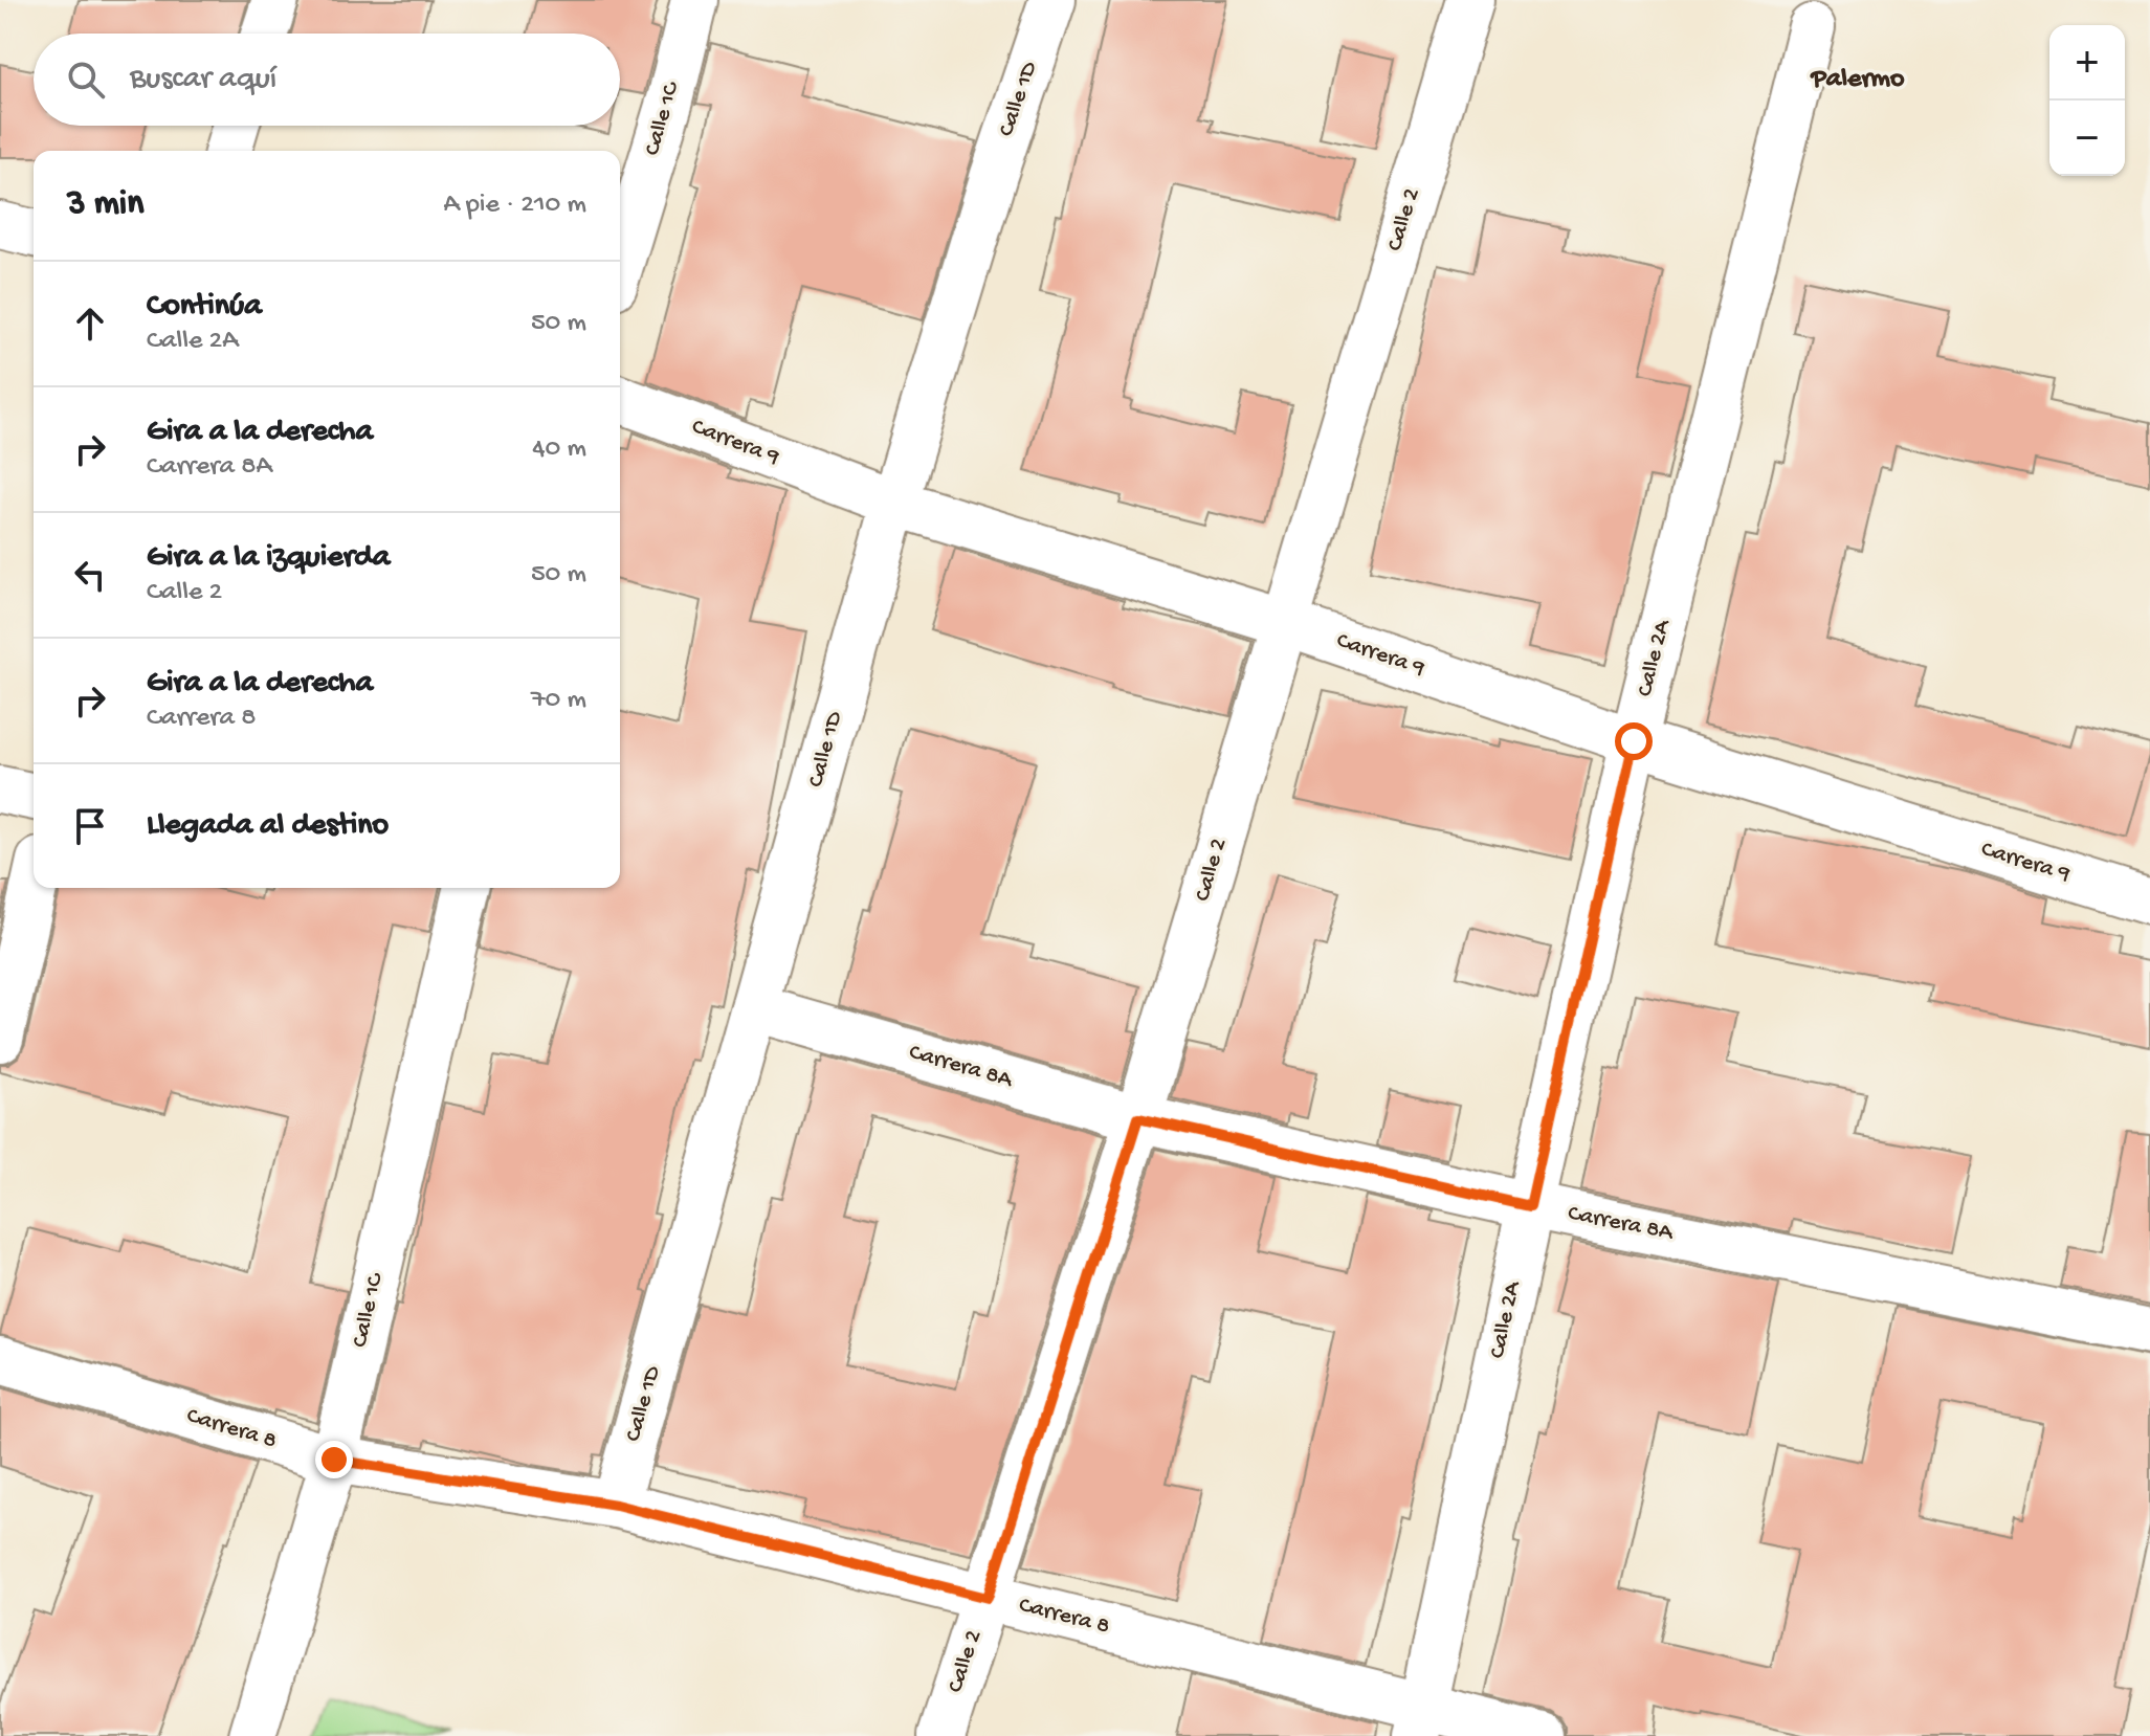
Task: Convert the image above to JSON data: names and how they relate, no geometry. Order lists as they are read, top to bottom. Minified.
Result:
{"streets":{"street":["Calle 1D","Calle 1C","Calle 2","Carrera 9","Calle 2A","Carrera 8A","Carrera 8"]},"crossings":[["Calle 1D","Carrera 9"],["Calle 1D","Carrera 8A"],["Calle 1D","Carrera 8"],["Calle 1C","Carrera 8"],["Calle 2","Carrera 9"],["Calle 2","Carrera 8A"],["Calle 2","Carrera 8"],["Carrera 9","Calle 2A"],["Calle 2A","Carrera 8A"],["Calle 2A","Carrera 8"]],"districts":["Palermo"],"page":{"map_buttons":["+","−"],"search":"Buscar aquí","heading":["3 min","A pie · 210 m"],"list":[["Continúa","Calle 2A","50 m"],["Gira a la derecha","Carrera 8A","40 m"],["Gira a la izquierda","Calle 2","50 m"],["Gira a la derecha","Carrera 8","70 m"],"Llegada al destino"]}}
